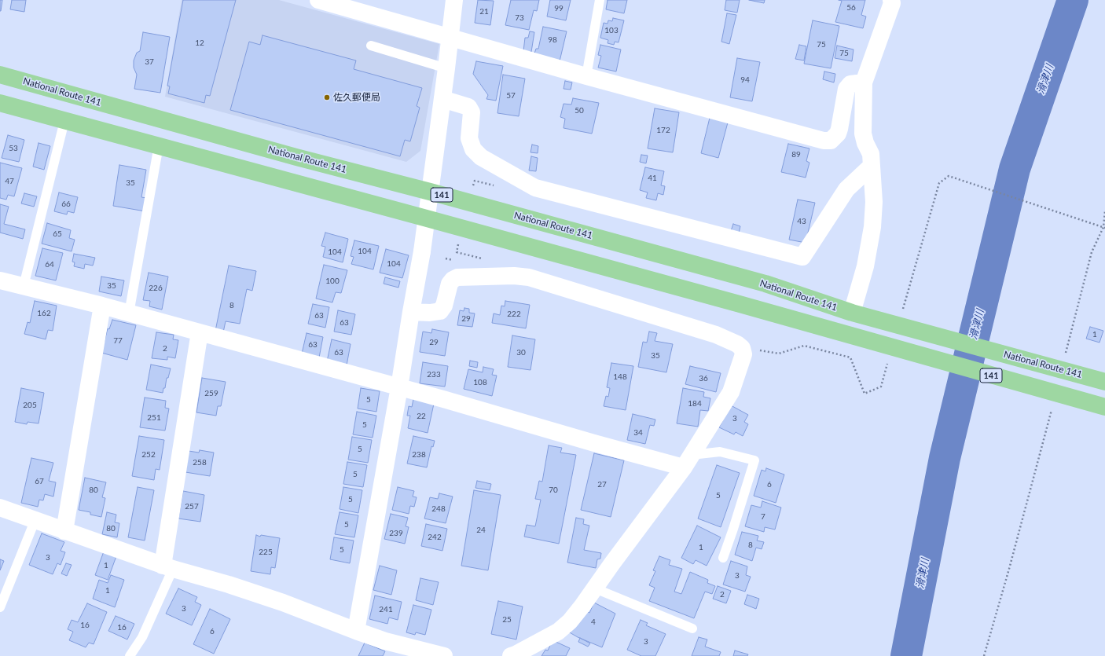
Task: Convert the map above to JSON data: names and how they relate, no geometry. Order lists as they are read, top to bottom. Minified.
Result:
{"streets":{"highway":["National Route 141","141"]},"water":["滑津川"],"places":["佐久郵便局"],"house_numbers":["56","99","21","73","103","98","12","75","75","37","94","57","50","172","53","89","41","47","35","66","43","65","104","104","104","64","100","35","226","8","162","222","63","29","63","1","77","29","63","2","63","30","35","233","148","36","108","259","5","184","205","22","251","3","5","34","5","252","238","258","5","67","27","6","80","70","5","5","257","248","7","5","80","24","239","242","8","1","5","225","3","1","3","1","2","3","241","25","4","16","16","6","3"]}
